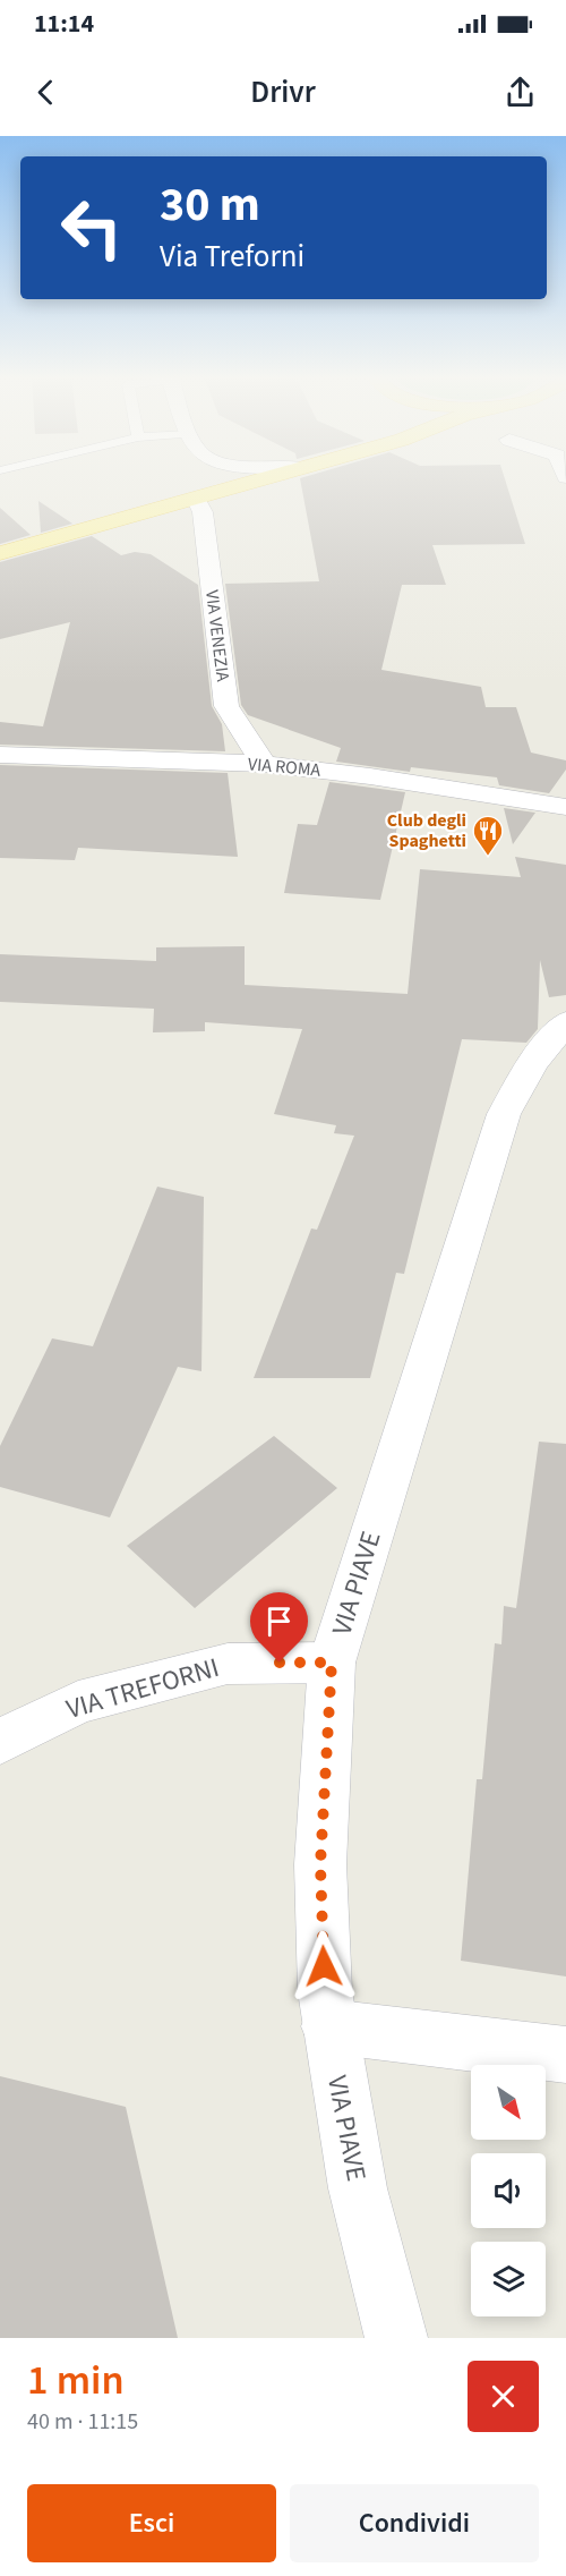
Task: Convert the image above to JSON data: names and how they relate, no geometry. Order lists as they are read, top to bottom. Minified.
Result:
{"streets":{"street":["VIA VENEZIA","VIA ROMA","VIA PIAVE","VIA TREFORNI"]},"crossings":[["VIA VENEZIA","VIA ROMA"],["VIA PIAVE","VIA TREFORNI"]],"places":{"restaurant":["Club degli Spaghetti"]},"north":"bottom right","page":{"status":"11:14","header":"Drivr","turn":["30 m","Via Treforni"],"heading":["1 min","40 m · 11:15"],"buttons":["Esci","Condividi"]}}
